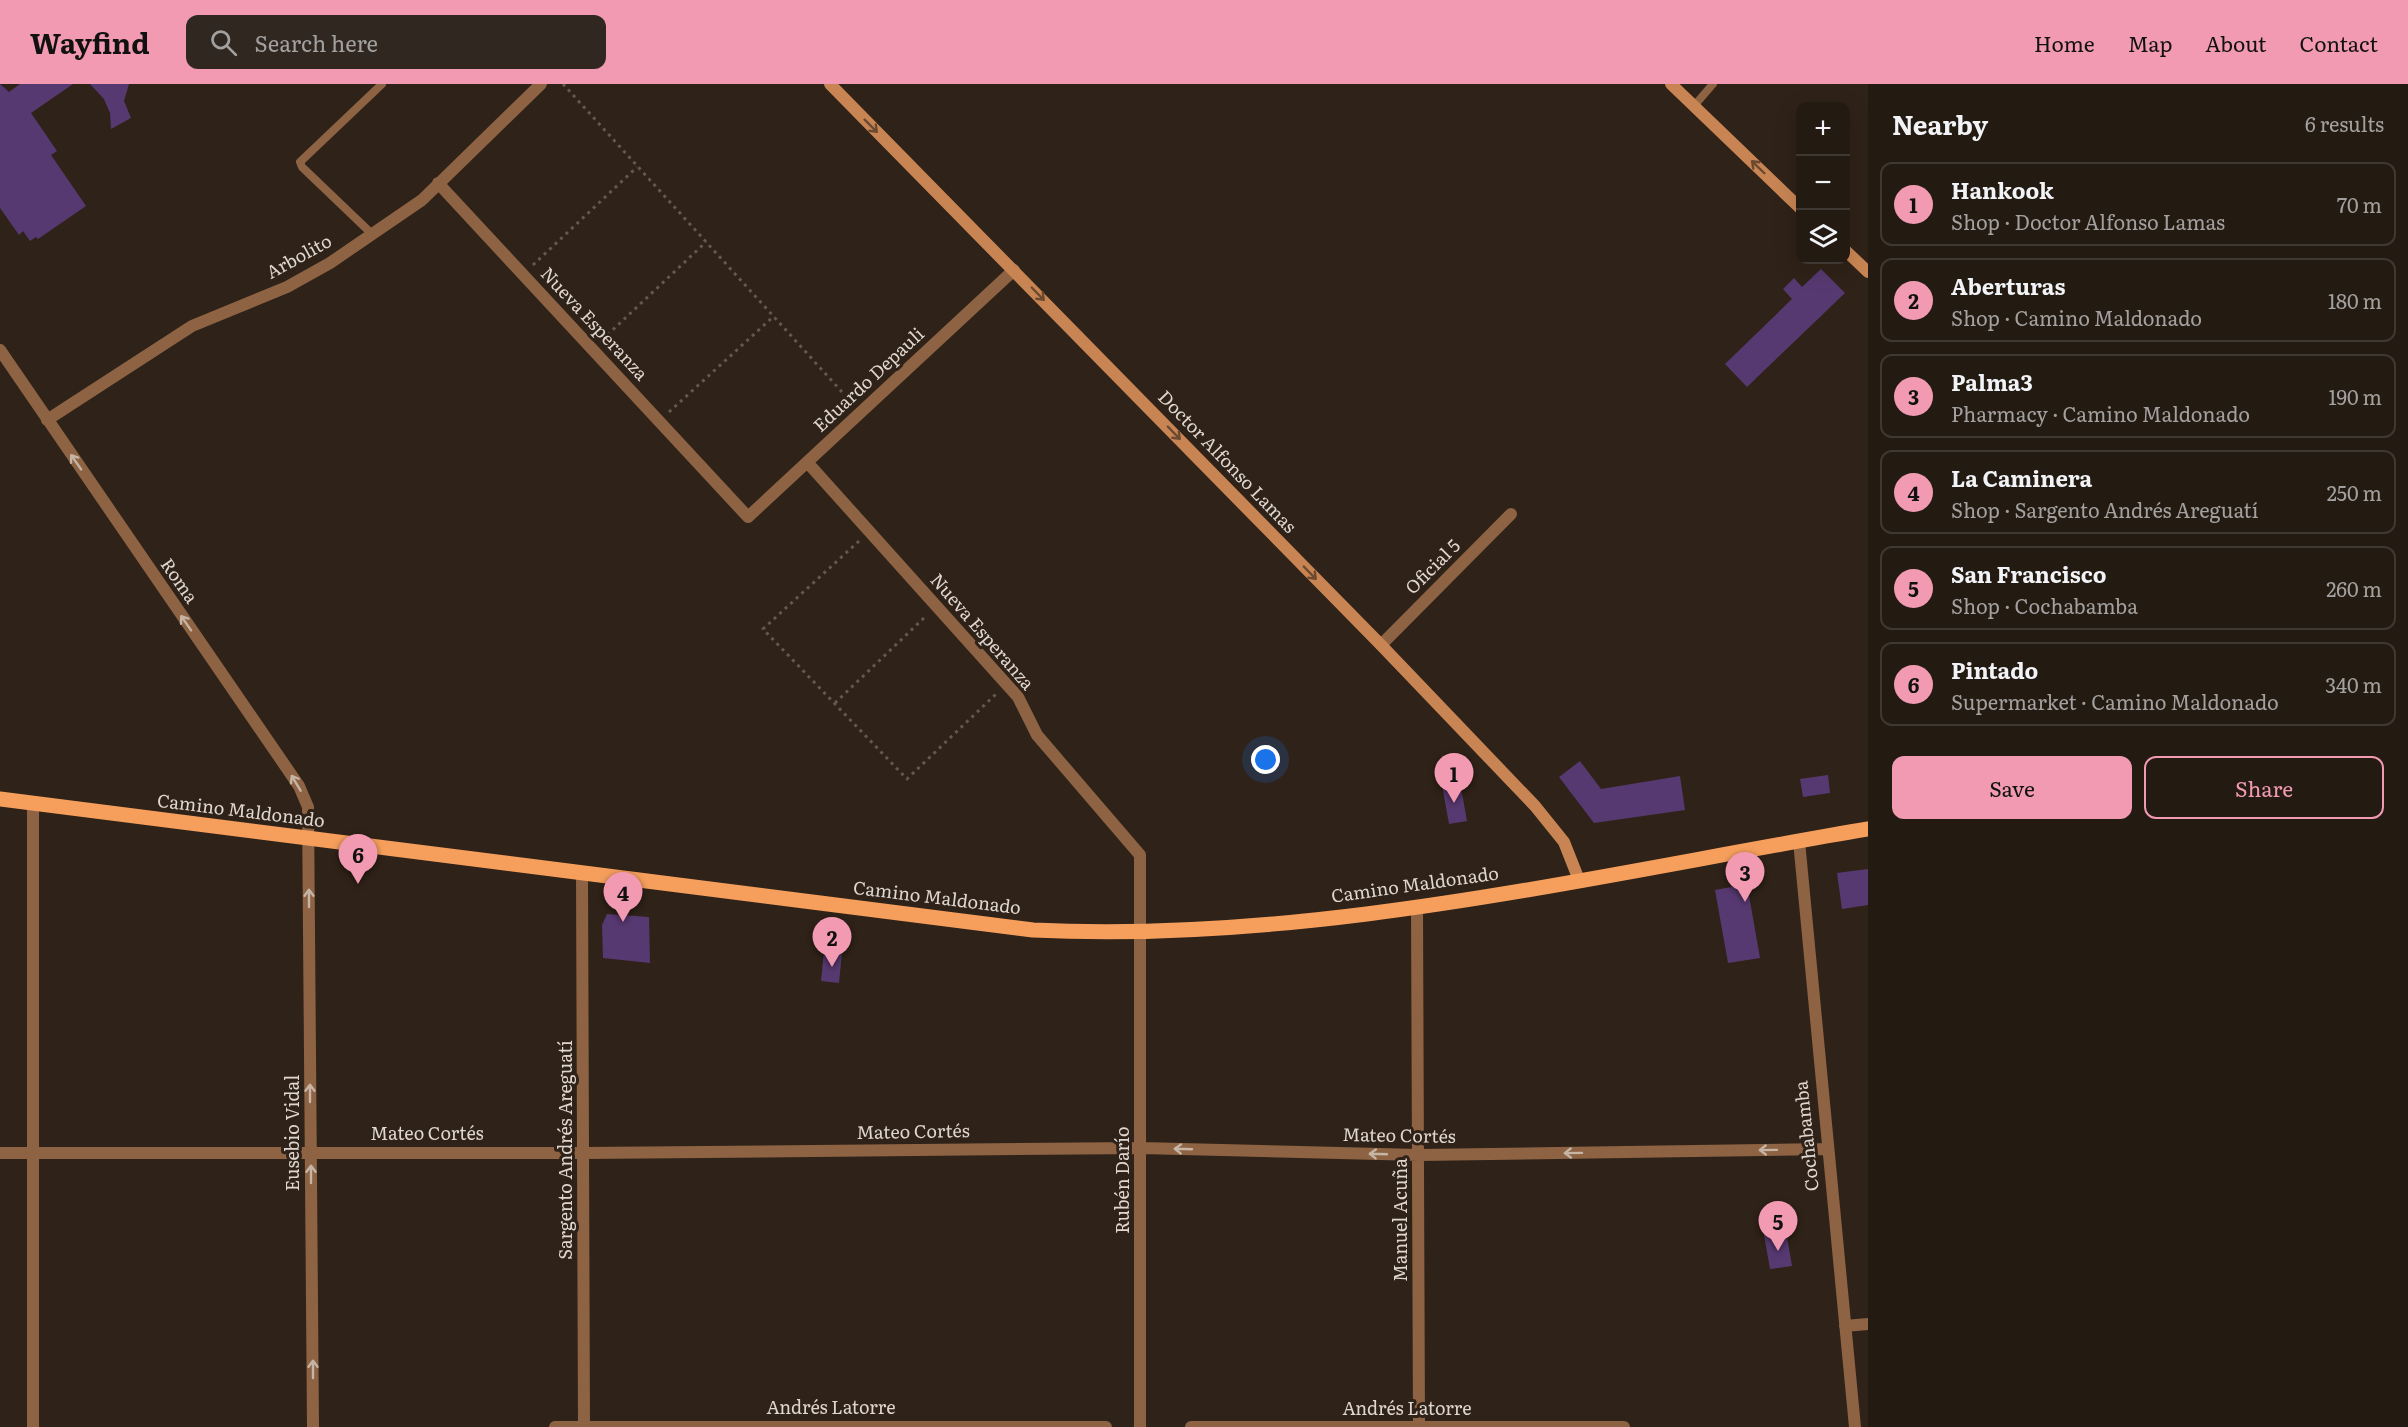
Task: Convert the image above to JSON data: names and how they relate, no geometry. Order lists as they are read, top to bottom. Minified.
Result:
{"streets":{"main road":["Camino Maldonado"],"street":["Arbolito","Nueva Esperanza","Eduardo Depauli","Doctor Alfonso Lamas","Oficial 5","Roma","Mateo Cortés","Eusebio Vidal","Cochabamba","Sargento Andrés Areguatí","Rubén Darío","Manuel Acuña","Andrés Latorre"]},"crossings":[["Arbolito","Nueva Esperanza"],["Arbolito","Roma"],["Nueva Esperanza","Eduardo Depauli"],["Nueva Esperanza","Camino Maldonado"],["Nueva Esperanza","Rubén Darío"],["Eduardo Depauli","Doctor Alfonso Lamas"],["Doctor Alfonso Lamas","Oficial 5"],["Doctor Alfonso Lamas","Camino Maldonado"],["Roma","Camino Maldonado"],["Roma","Eusebio Vidal"],["Camino Maldonado","Eusebio Vidal"],["Camino Maldonado","Cochabamba"],["Camino Maldonado","Sargento Andrés Areguatí"],["Camino Maldonado","Rubén Darío"],["Camino Maldonado","Manuel Acuña"],["Mateo Cortés","Eusebio Vidal"],["Mateo Cortés","Cochabamba"],["Mateo Cortés","Sargento Andrés Areguatí"],["Mateo Cortés","Rubén Darío"],["Mateo Cortés","Manuel Acuña"],["Sargento Andrés Areguatí","Andrés Latorre"],["Manuel Acuña","Andrés Latorre"]],"one_way":["Doctor Alfonso Lamas","Roma","Mateo Cortés","Eusebio Vidal"],"page":{"header":"Wayfind","search":"Search here","nav":["Home","Map","About","Contact"],"heading":["Nearby","6 results"],"map_buttons":["+","−"],"list":[{"mark":"1","name":"Hankook","note":"Shop · Doctor Alfonso Lamas","value":"70 m"},{"mark":"2","name":"Aberturas","note":"Shop · Camino Maldonado","value":"180 m"},{"mark":"3","name":"Palma3","note":"Pharmacy · Camino Maldonado","value":"190 m"},{"mark":"4","name":"La Caminera","note":"Shop · Sargento Andrés Areguatí","value":"250 m"},{"mark":"5","name":"San Francisco","note":"Shop · Cochabamba","value":"260 m"},{"mark":"6","name":"Pintado","note":"Supermarket · Camino Maldonado","value":"340 m"}],"buttons":["Save","Share"],"pins":["1","6","3","4","2","5"]}}
